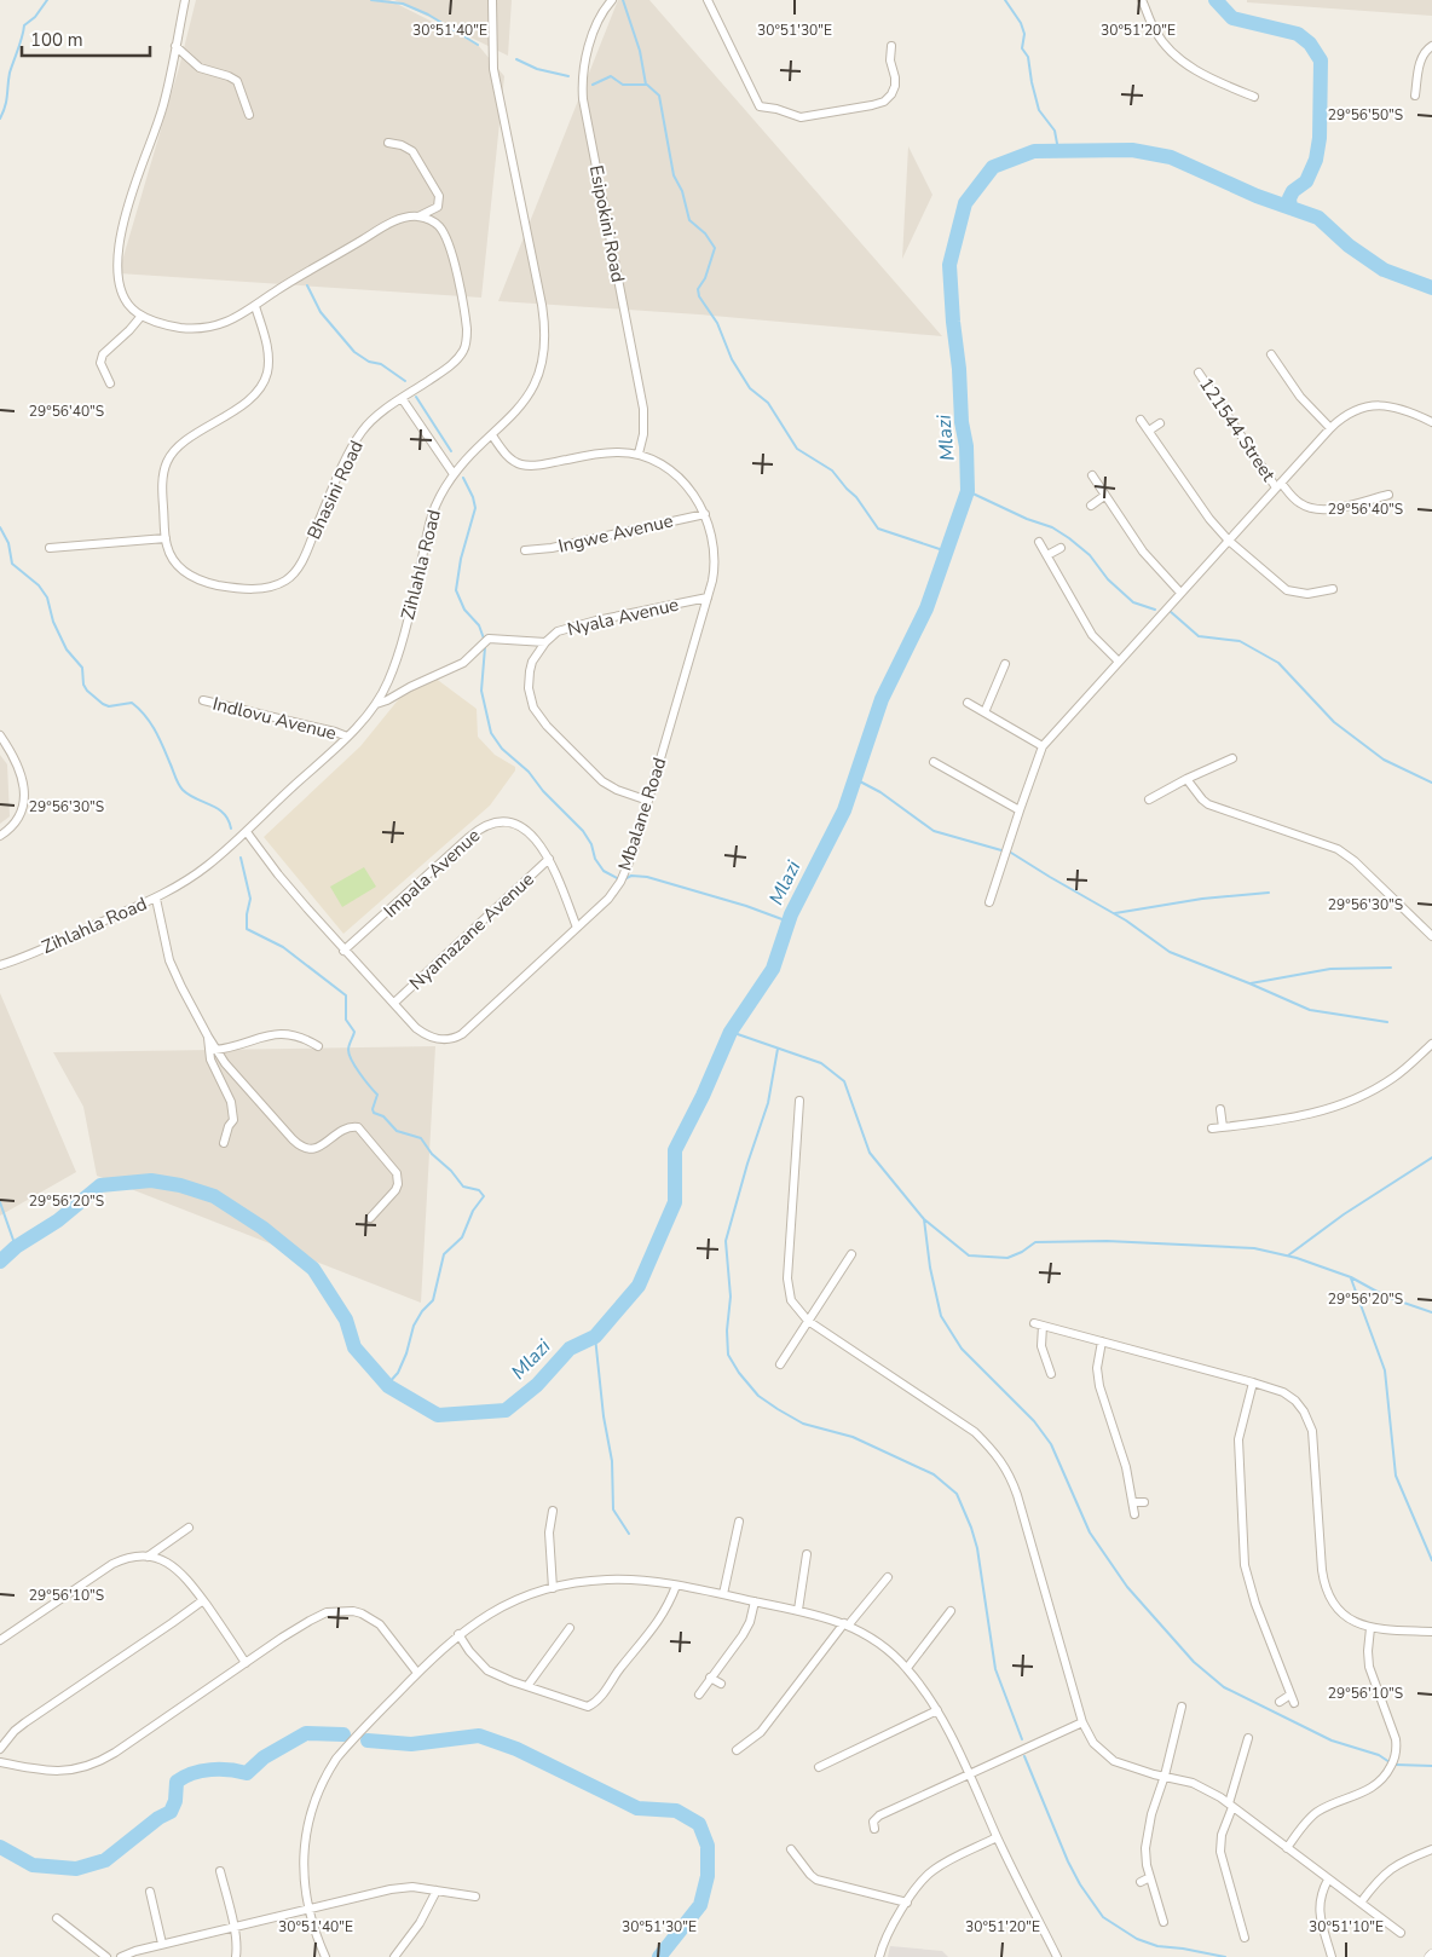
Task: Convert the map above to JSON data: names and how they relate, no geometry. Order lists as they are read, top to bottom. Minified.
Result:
{"streets":{"street":["Esipokini Road","121544 Street","Bhasini Road","Ingwe Avenue","Zihlahla Road","Nyala Avenue","Indlovu Avenue","Mbalane Road","Impala Avenue","Nyamazane Avenue"]},"crossings":[["Esipokini Road","Mbalane Road"],["Ingwe Avenue","Mbalane Road"],["Zihlahla Road","Indlovu Avenue"],["Zihlahla Road","Mbalane Road"],["Nyala Avenue","Mbalane Road"],["Mbalane Road","Impala Avenue"],["Mbalane Road","Nyamazane Avenue"],["Impala Avenue","Nyamazane Avenue"]],"water":["Mlazi"],"scale_bar":"100 m","coordinates":["30°51'40\"E","30°51'30\"E","30°51'20\"E","29°56'50\"S","29°56'40\"S","29°56'30\"S","29°56'20\"S","29°56'10\"S","30°51'10\"E"]}
